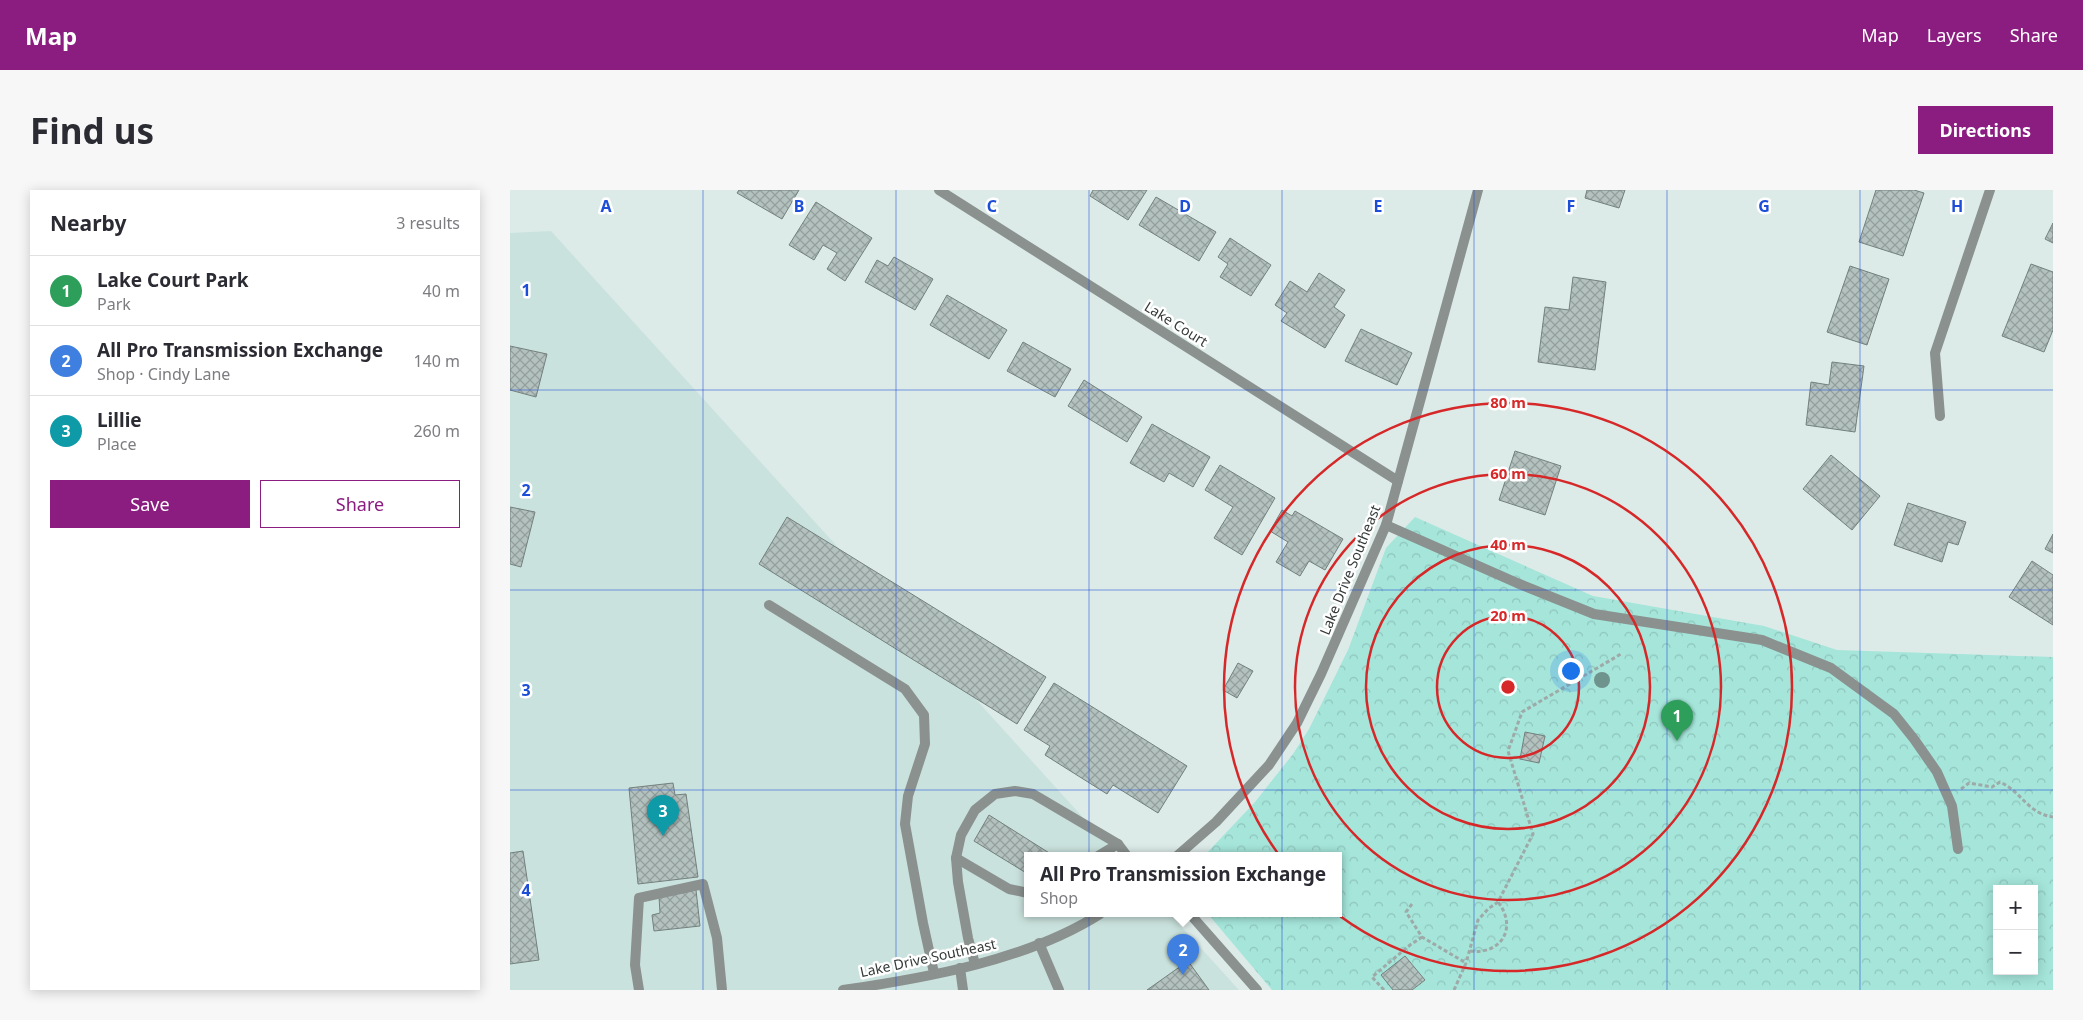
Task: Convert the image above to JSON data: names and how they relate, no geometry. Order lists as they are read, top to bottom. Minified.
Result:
{"streets":{"street":["Lake Court","Lake Drive Southeast"]},"crossings":[["Lake Court","Lake Drive Southeast"]],"page":{"header":"Map","nav":["Map","Layers","Share"],"buttons":["Directions",["Save","Share"]],"title":"Find us","heading":["Nearby","3 results"],"list":[{"mark":"1","name":"Lake Court Park","note":"Park","value":"40 m"},{"mark":"2","name":"All Pro Transmission Exchange","note":"Shop · Cindy Lane","value":"140 m"},{"mark":"3","name":"Lillie","note":"Place","value":"260 m"}],"pins":["1","3","2"],"popup":["All Pro Transmission Exchange","Shop"],"map_buttons":["+","−"]},"grid":{"columns":["A","B","C","D","E","F","G","H"],"rows":["1","2","3","4"]},"rings":["80 m","60 m","40 m","20 m"]}
